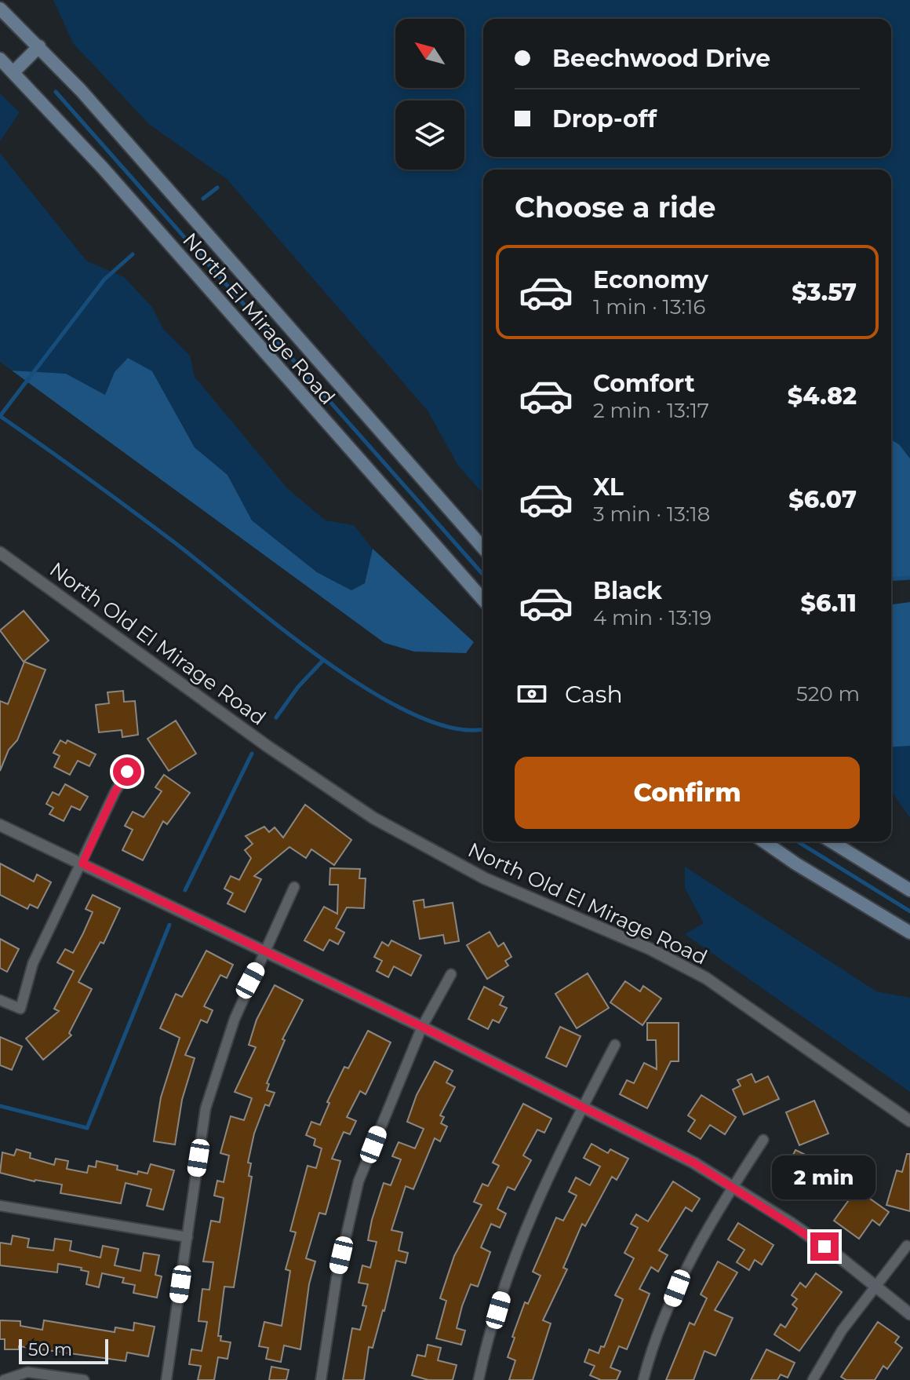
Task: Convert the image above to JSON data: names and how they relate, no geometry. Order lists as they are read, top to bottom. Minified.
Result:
{"streets":{"main road":["North El Mirage Road"],"street":["North Old El Mirage Road"]},"scale_bar":"50 m","north":"top left","page":{"banner":["Beechwood Drive","Drop-off"],"heading":"Choose a ride","list":[{"name":"Economy","note":"1 min · 13:16","value":"$3.57"},{"name":"Comfort","note":"2 min · 13:17","value":"$4.82"},{"name":"XL","note":"3 min · 13:18","value":"$6.07"},{"name":"Black","note":"4 min · 13:19","value":"$6.11"}],"pay":["Cash","520 m"],"buttons":"Confirm","bubble":"2 min","scale":"50 m"}}
